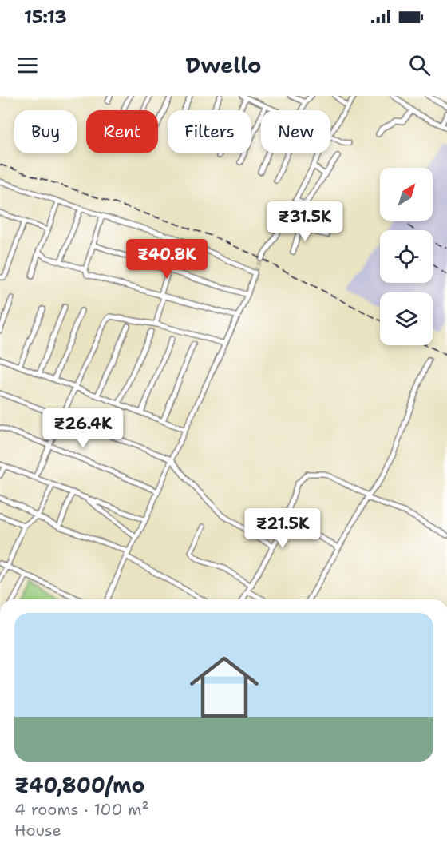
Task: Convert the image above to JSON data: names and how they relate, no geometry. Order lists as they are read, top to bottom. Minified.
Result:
{"north":"top right","page":{"status":"15:13","header":"Dwello","chip":["Buy","Rent","Filters","New"],"price":["₹31.5K","₹40.8K","₹26.4K","₹21.5K"],"list":[{"name":"₹40,800/mo","note":"4 rooms · 100 m² · House"}]}}
